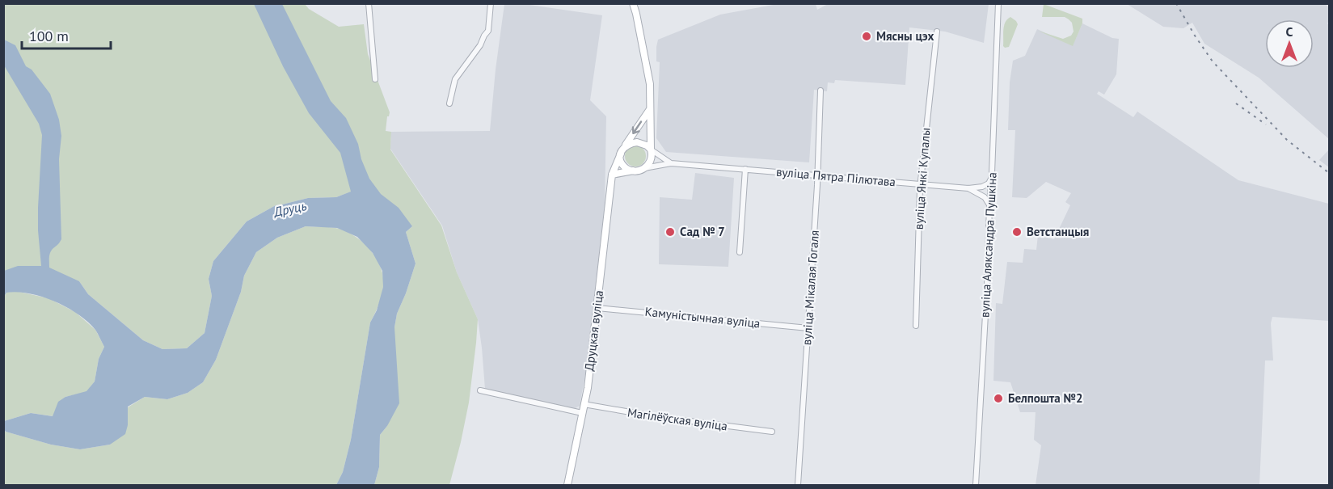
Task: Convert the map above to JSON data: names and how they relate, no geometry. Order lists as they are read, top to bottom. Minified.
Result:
{"streets":{"main road":["Друцкая вуліца"],"street":["вуліца Пятра Пілютава","вуліца Янкі Купалы","вуліца Аляксандра Пушкіна","вуліца Мікалая Гогаля","Камуністычная вуліца","Магілёўская вуліца"]},"crossings":[["вуліца Пятра Пілютава","вуліца Янкі Купалы"],["вуліца Пятра Пілютава","вуліца Аляксандра Пушкіна"],["вуліца Пятра Пілютава","вуліца Мікалая Гогаля"],["вуліца Пятра Пілютава","Друцкая вуліца"],["вуліца Мікалая Гогаля","Камуністычная вуліца"],["Камуністычная вуліца","Друцкая вуліца"],["Друцкая вуліца","Магілёўская вуліца"]],"water":["Друць"],"places":["Мясны цэх","Сад № 7","Ветстанцыя","Белпошта №2"],"scale_bar":"100 m","north":"top"}
